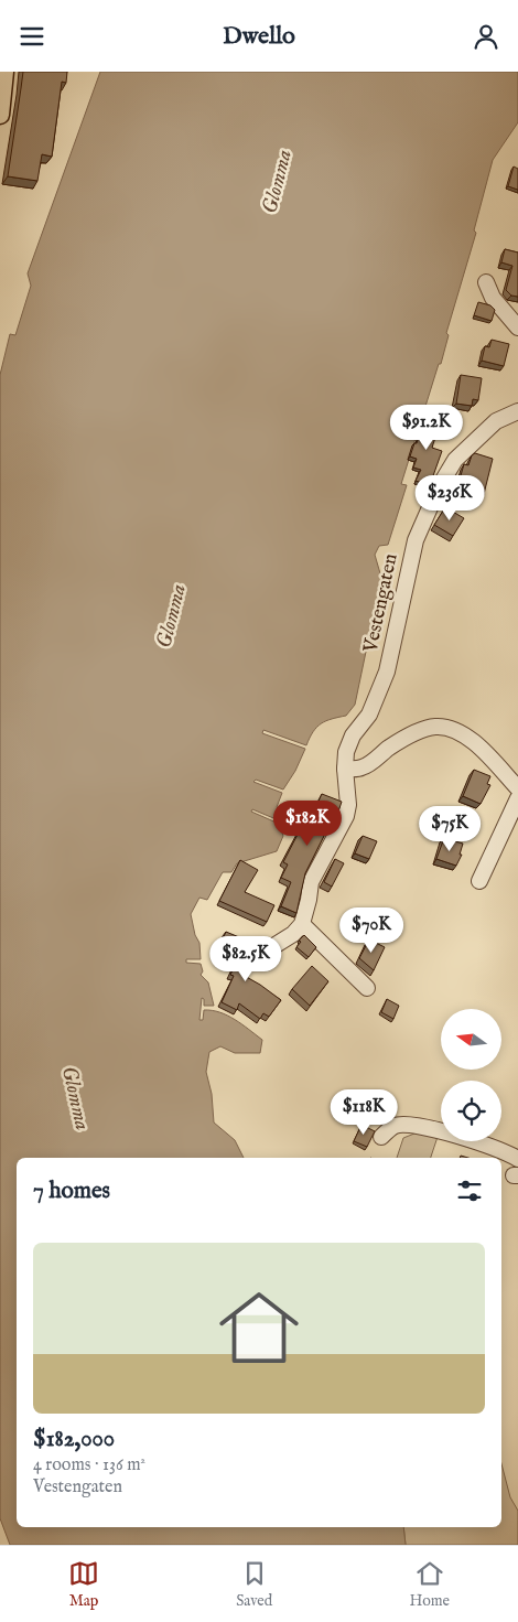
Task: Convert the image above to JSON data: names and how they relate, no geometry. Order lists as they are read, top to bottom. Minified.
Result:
{"streets":{"street":["Vestengaten"]},"water":["Glomma"],"north":"left","page":{"header":"Dwello","price":["$91.2K","$236K","$182K","$75K","$70K","$82.5K","$118K"],"heading":"7 homes","list":[{"name":"$182,000","note":"4 rooms · 136 m² · Vestengaten"}],"tabs":["Map","Saved","Home"]}}
